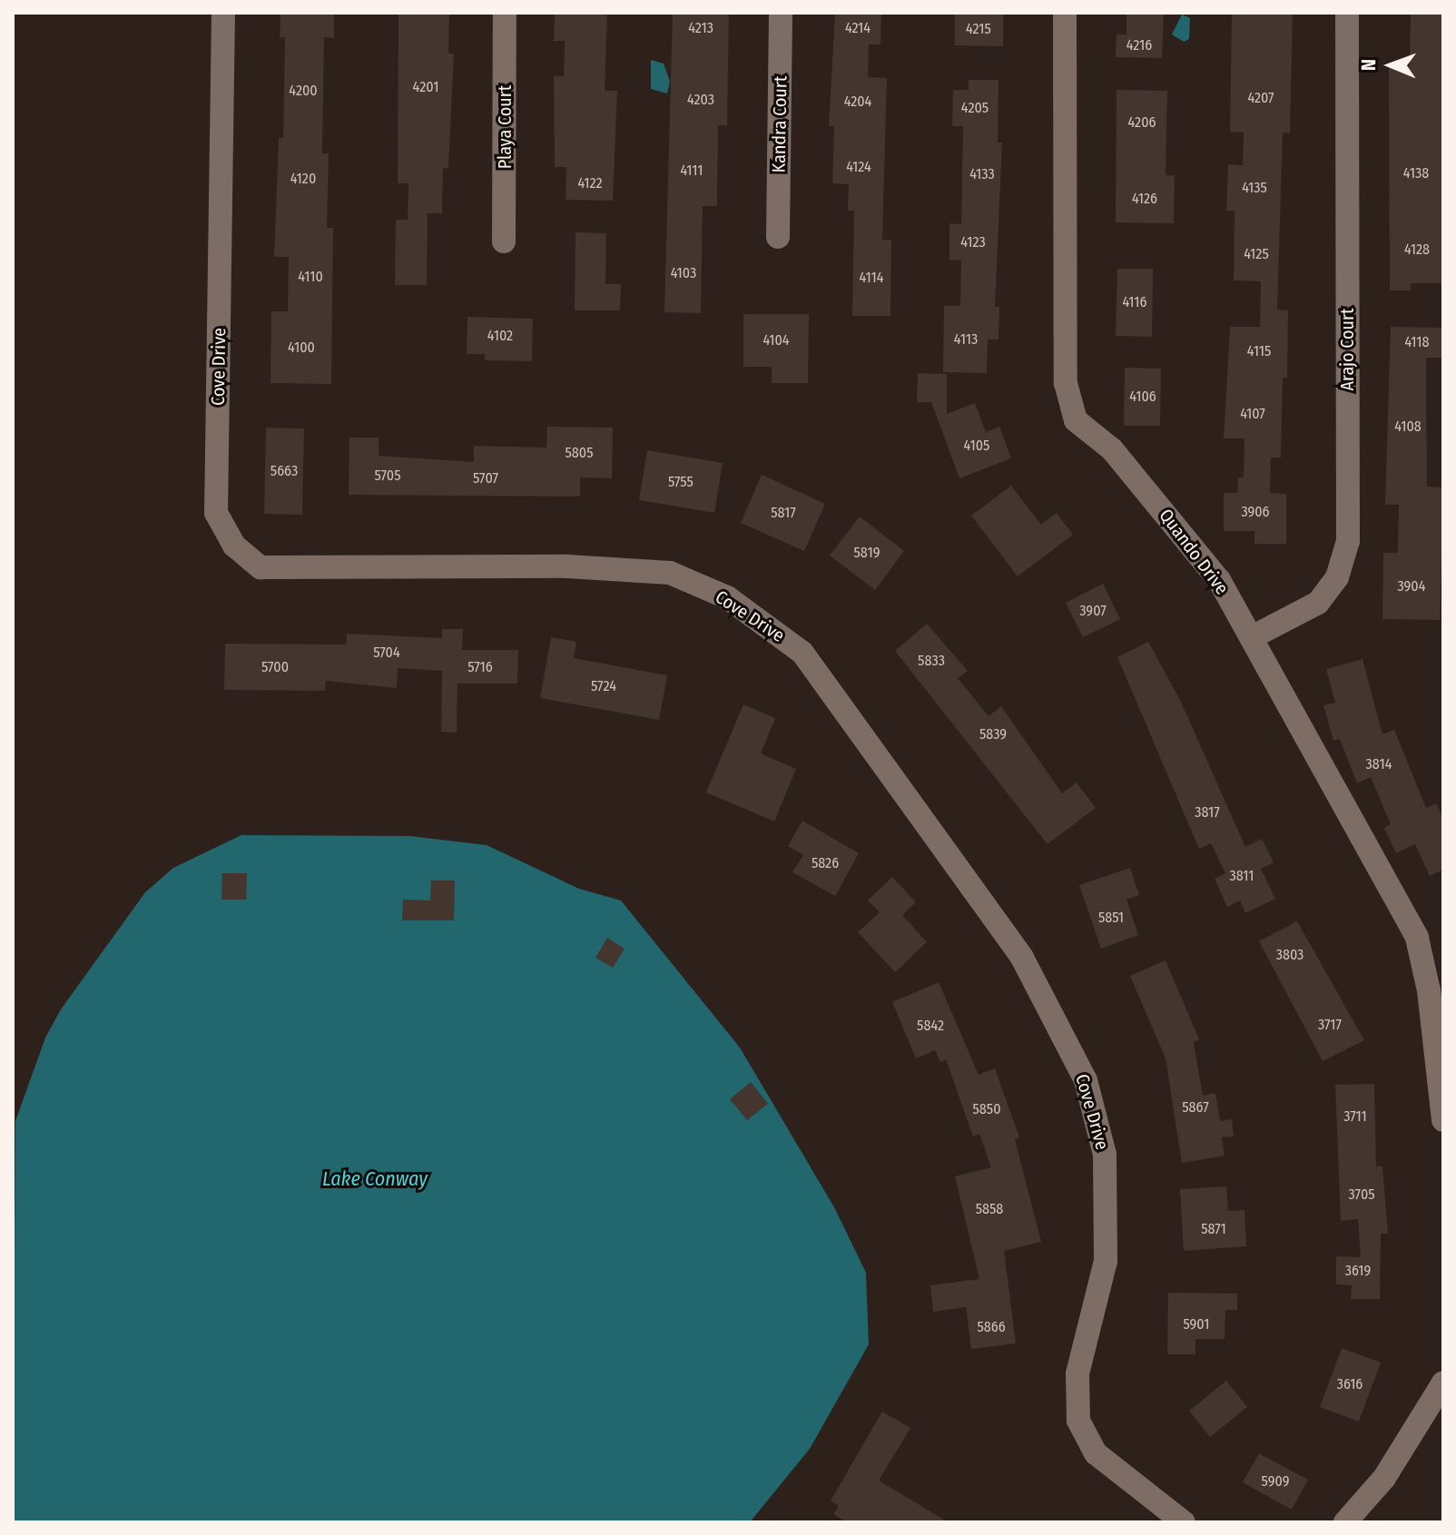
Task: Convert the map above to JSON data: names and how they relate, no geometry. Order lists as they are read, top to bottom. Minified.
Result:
{"streets":{"street":["Kandra Court","Playa Court","Arajo Court","Cove Drive","Quando Drive"]},"crossings":[["Arajo Court","Quando Drive"]],"water":["Lake Conway"],"house_numbers":["4213","4214","4215","4216","4201","4200","4207","4203","4204","4205","4206","4124","4111","4138","4133","4120","4122","4135","4126","4123","4128","4125","4103","4110","4114","4116","4102","4113","4104","4118","4100","4115","4106","4107","4108","4105","5805","5663","5705","5707","5755","3906","5817","5819","3904","3907","5704","5833","5700","5716","5724","5839","3814","3817","5826","3811","5851","3803","3717","5842","5867","5850","3711","3705","5858","5871","3619","5901","5866","3616","5909"],"north":"left"}
